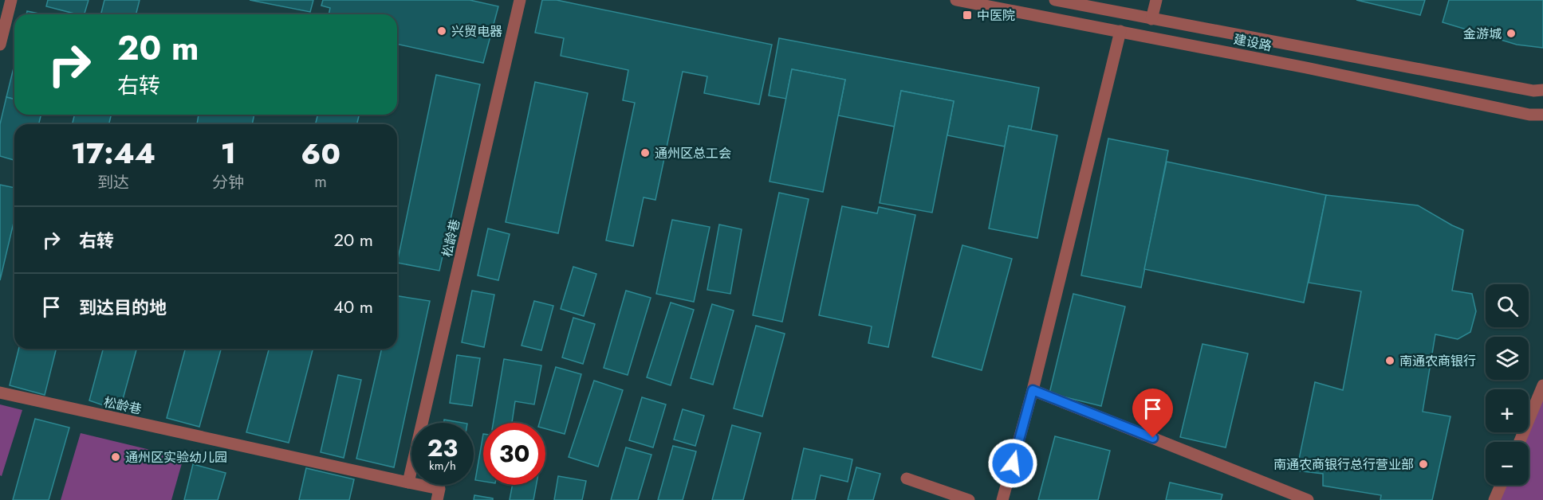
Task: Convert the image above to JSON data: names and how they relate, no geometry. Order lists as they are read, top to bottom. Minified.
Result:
{"streets":{"street":["建设路","松龄巷"]},"places":{"transit":["中医院"],"other":["兴贸电器","金游城","通州区总工会","南通农商银行","通州区实验幼儿园","南通农商银行总行营业部"]},"page":{"turn":["20 m","右转"],"eta":["17:44","到达","1","分钟","60","m"],"list":[{"name":"右转","value":"20 m"},{"name":"到达目的地","value":"40 m"}],"map_buttons":["+","−"],"speed":"23 km/h","limit":"30"}}
